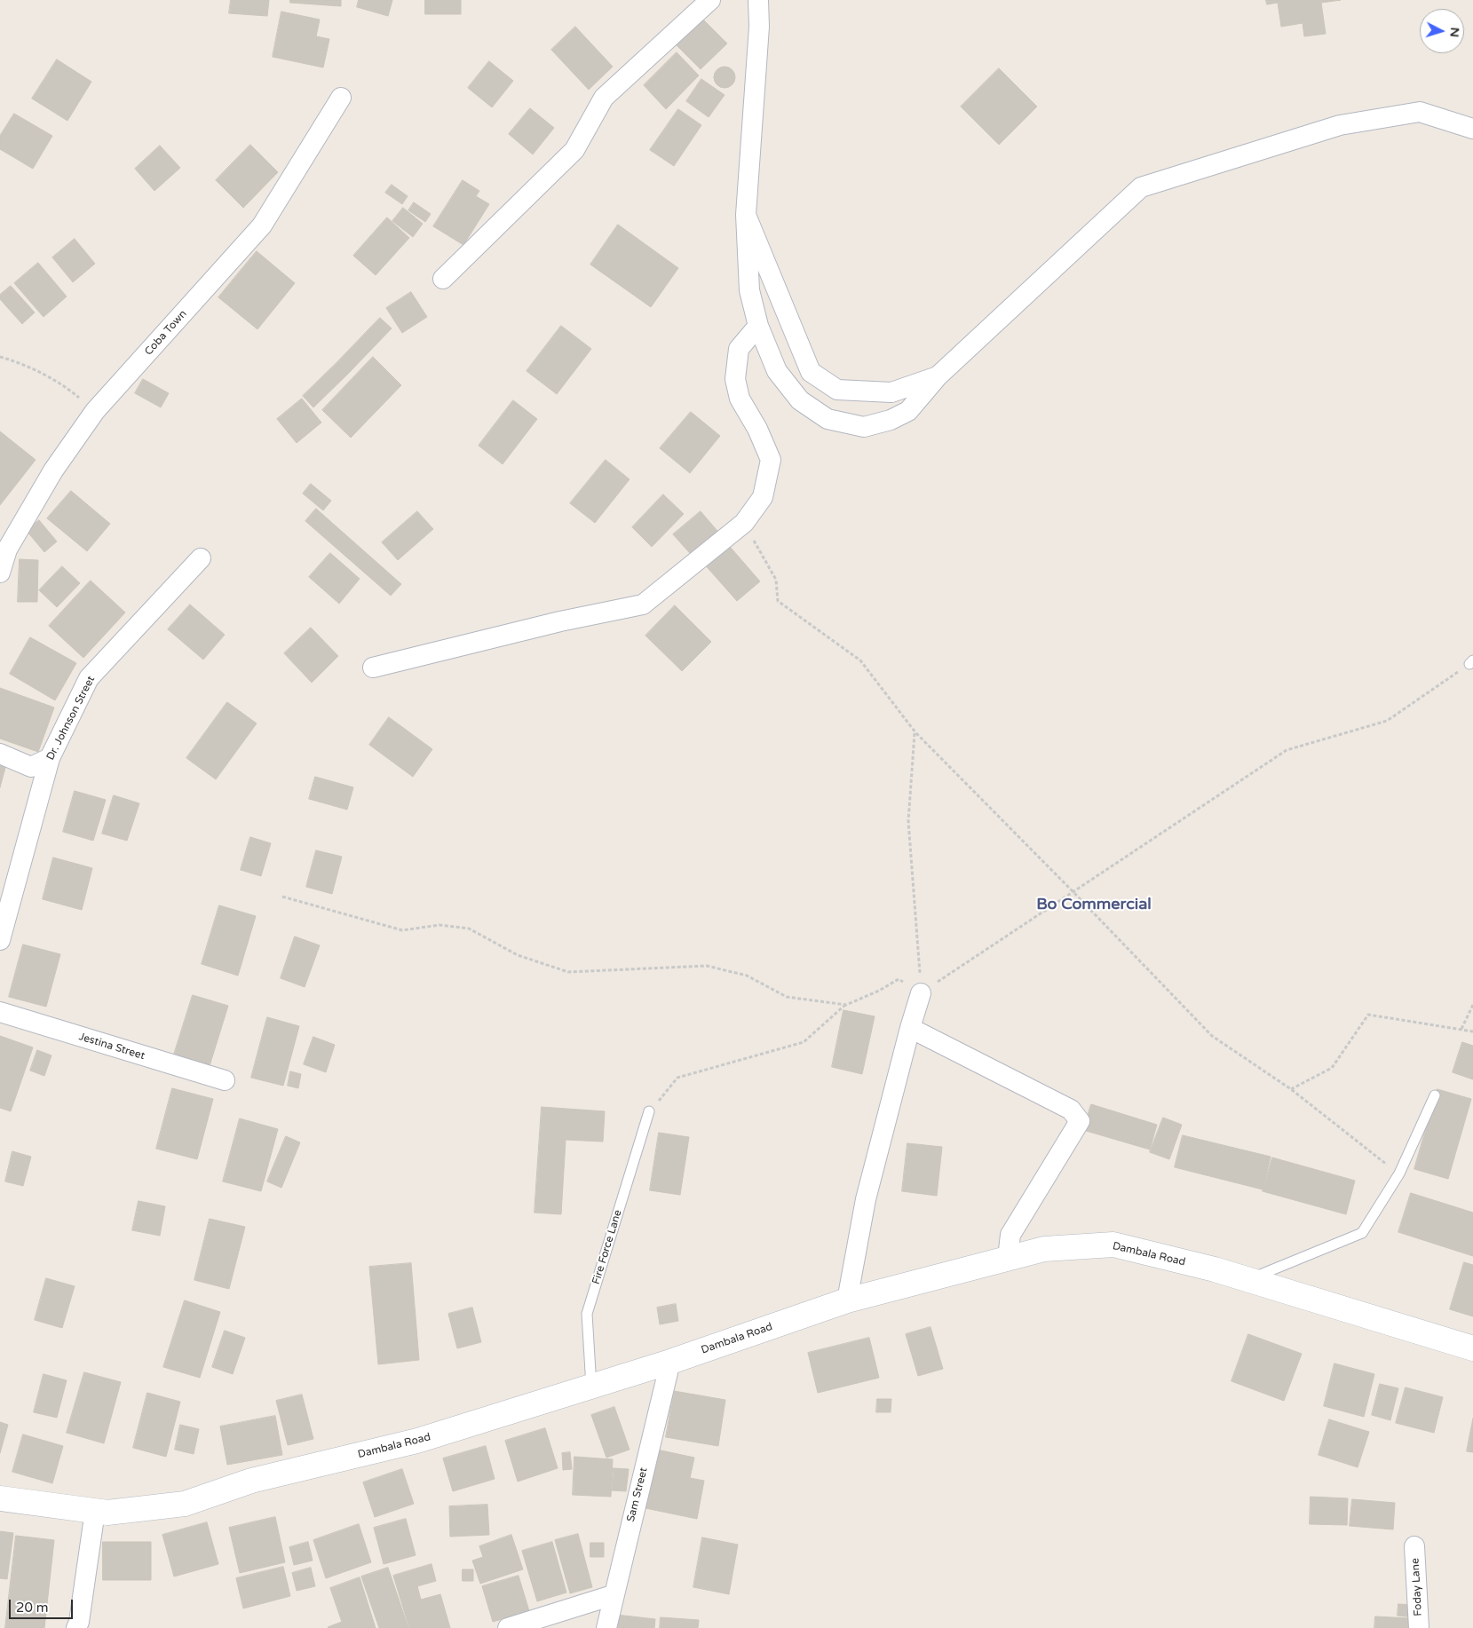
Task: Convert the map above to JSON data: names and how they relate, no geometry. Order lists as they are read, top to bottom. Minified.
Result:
{"streets":{"street":["Coba Town","Dr. Johnson Street","Jestina Street","Dambala Road","Sam Street","Foday Lane"],"lane":["Fire Force Lane"]},"crossings":[["Fire Force Lane","Dambala Road"],["Dambala Road","Sam Street"]],"districts":["Bo Commercial"],"scale_bar":"20 m","north":"right"}
